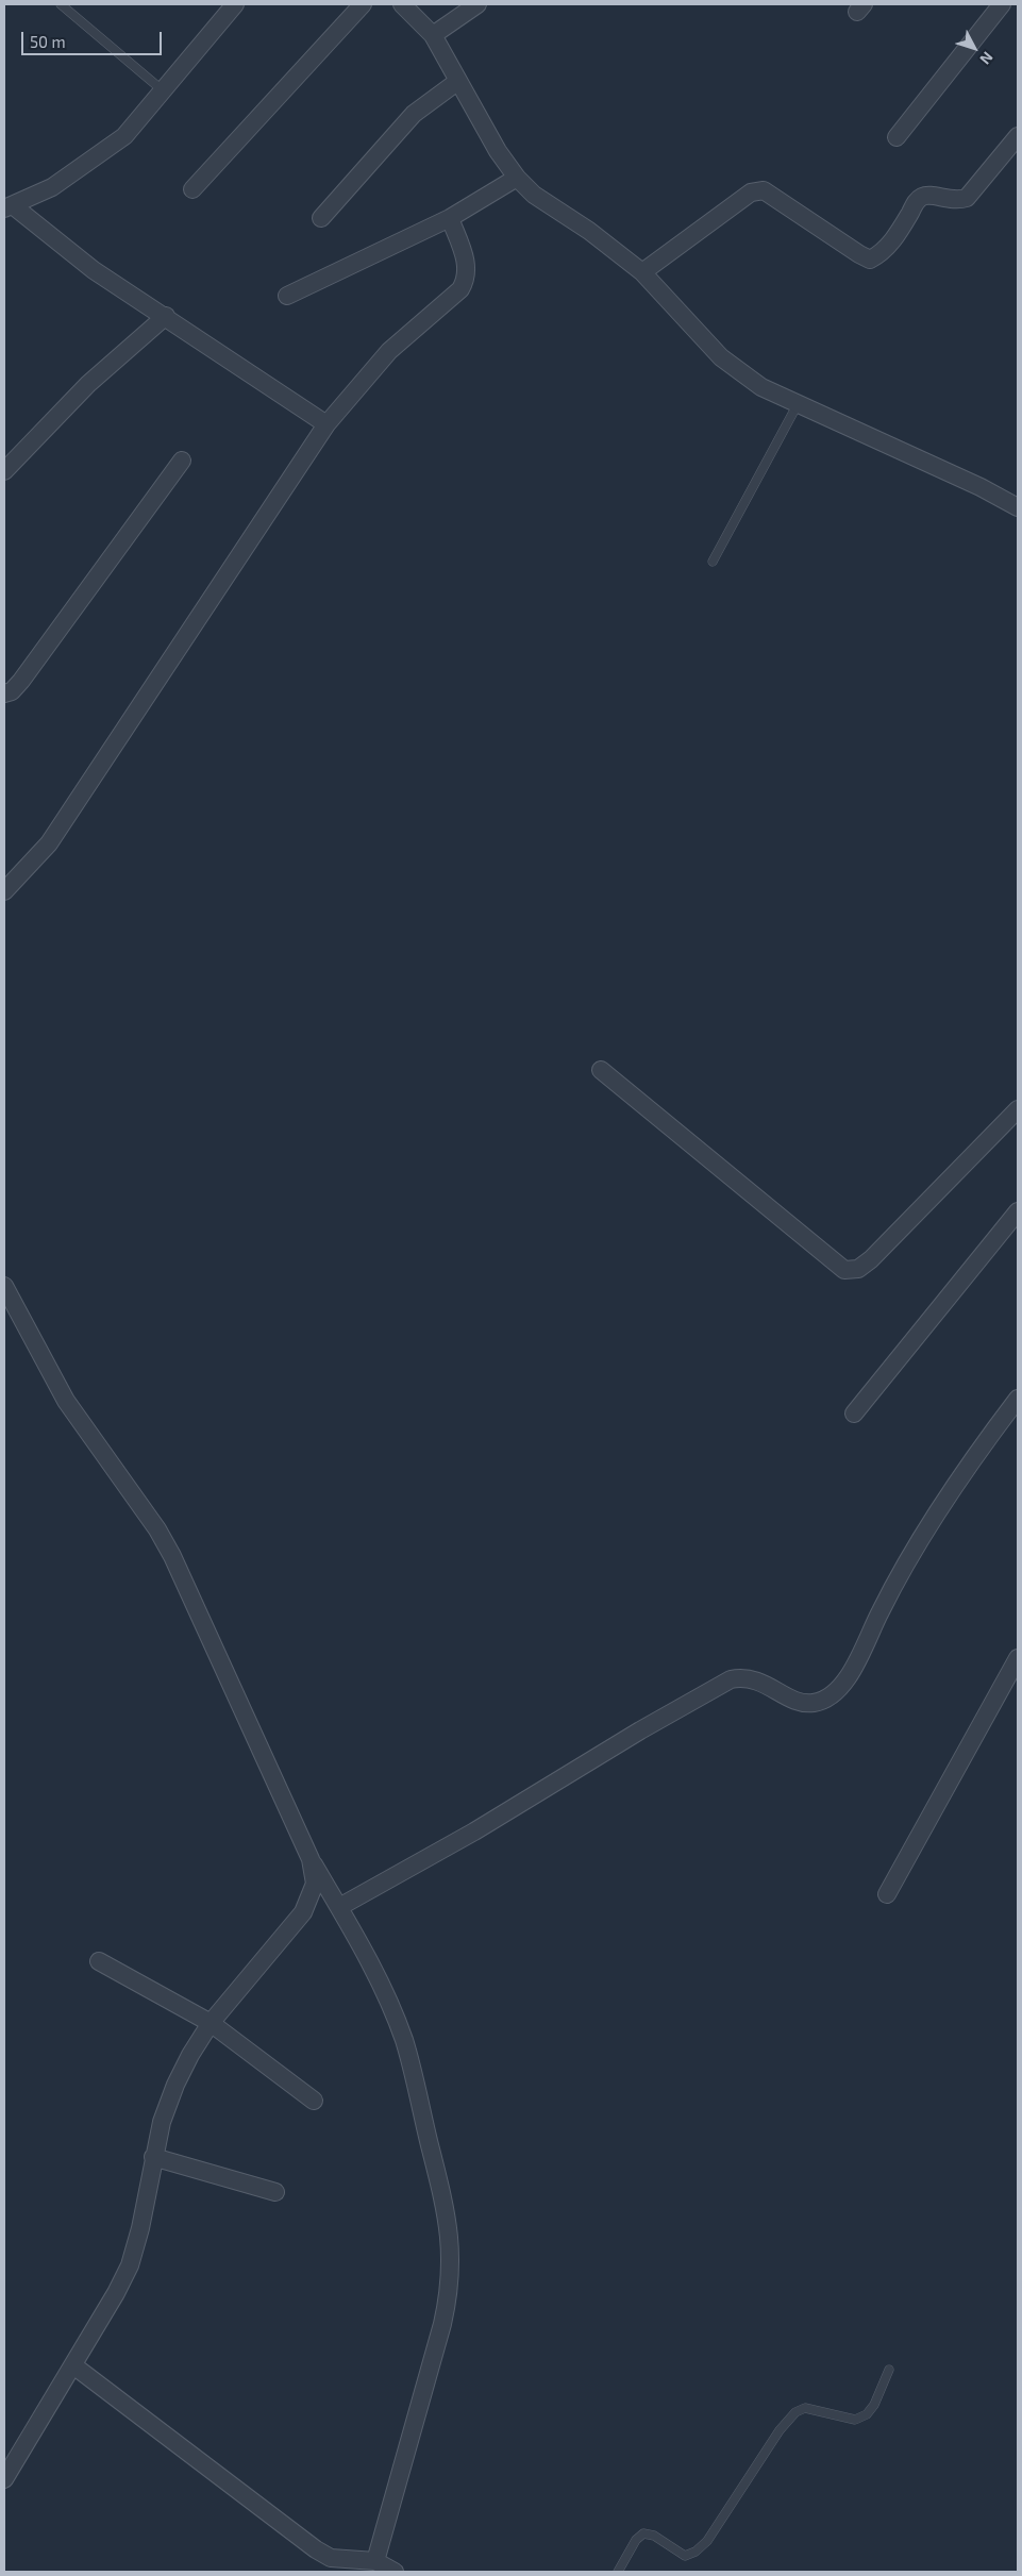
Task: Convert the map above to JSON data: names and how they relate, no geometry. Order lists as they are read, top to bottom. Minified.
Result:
{"scale_bar":"50 m","north":"bottom right"}
